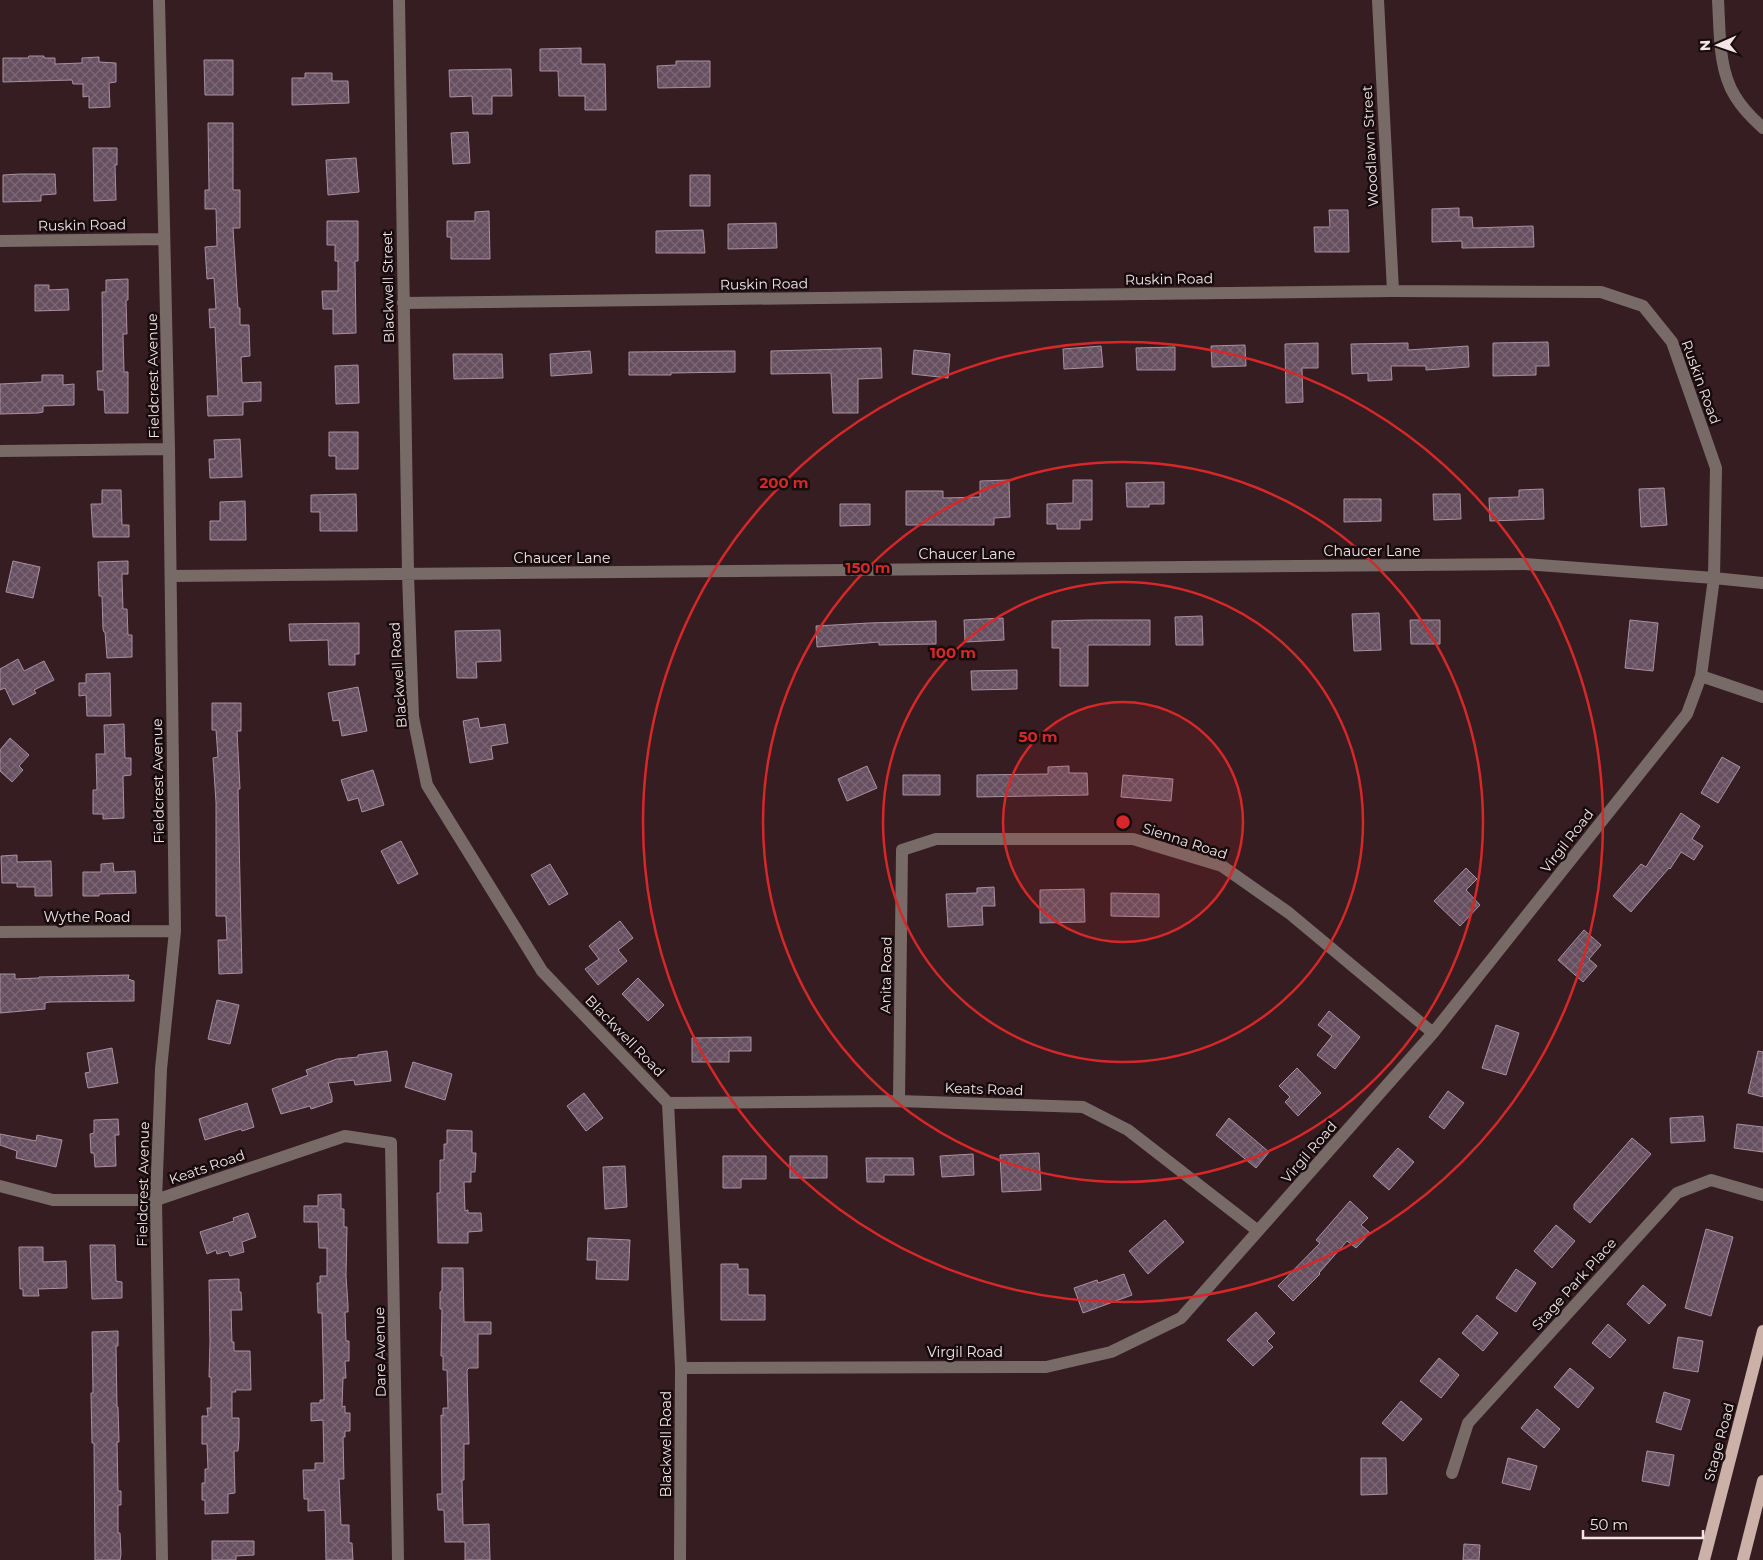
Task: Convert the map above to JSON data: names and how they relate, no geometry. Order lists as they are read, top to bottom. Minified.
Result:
{"streets":{"main road":["Stage Road"],"street":["Woodlawn Street","Ruskin Road","Blackwell Street","Fieldcrest Avenue","Chaucer Lane","Blackwell Road","Sienna Road","Virgil Road","Wythe Road","Anita Road","Keats Road","Stage Park Place","Dare Avenue"]},"crossings":[["Woodlawn Street","Ruskin Road"],["Ruskin Road","Blackwell Street"],["Ruskin Road","Fieldcrest Avenue"],["Ruskin Road","Chaucer Lane"],["Ruskin Road","Virgil Road"],["Blackwell Street","Chaucer Lane"],["Blackwell Street","Blackwell Road"],["Fieldcrest Avenue","Chaucer Lane"],["Fieldcrest Avenue","Wythe Road"],["Fieldcrest Avenue","Keats Road"],["Chaucer Lane","Blackwell Road"],["Chaucer Lane","Virgil Road"],["Blackwell Road","Virgil Road"],["Blackwell Road","Keats Road"],["Sienna Road","Virgil Road"],["Sienna Road","Anita Road"],["Virgil Road","Keats Road"],["Anita Road","Keats Road"],["Keats Road","Dare Avenue"]],"scale_bar":"50 m","north":"left","rings":["200 m","150 m","100 m","50 m"]}
